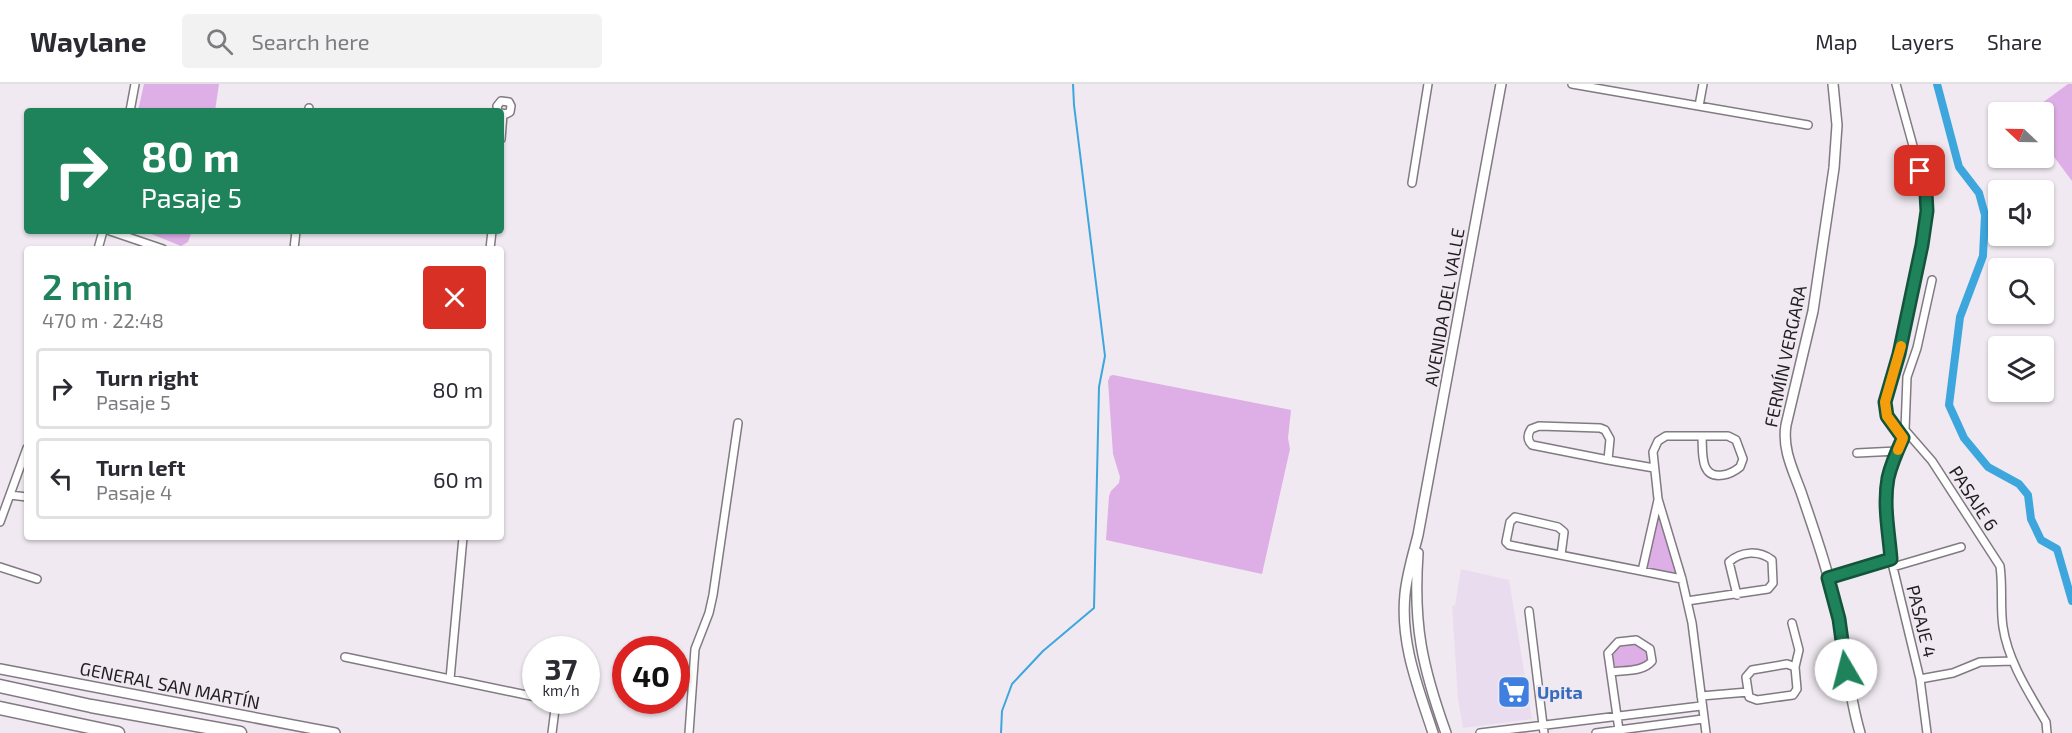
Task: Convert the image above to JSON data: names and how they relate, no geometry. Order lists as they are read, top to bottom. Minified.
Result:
{"streets":{"street":["AVENIDA DEL VALLE","FERMÍN VERGARA","PASAJE 6","PASAJE 4","GENERAL SAN MARTÍN"]},"crossings":[["PASAJE 6","PASAJE 4"]],"places":{"supermarket":["Upita"]},"north":"left","page":{"header":"Waylane","search":"Search here","nav":["Map","Layers","Share"],"turn":["80 m","Pasaje 5"],"heading":["2 min","470 m · 22:48"],"list":[{"name":"Turn right","note":"Pasaje 5","value":"80 m"},{"name":"Turn left","note":"Pasaje 4","value":"60 m"}],"speed":"37 km/h","limit":"40"}}
